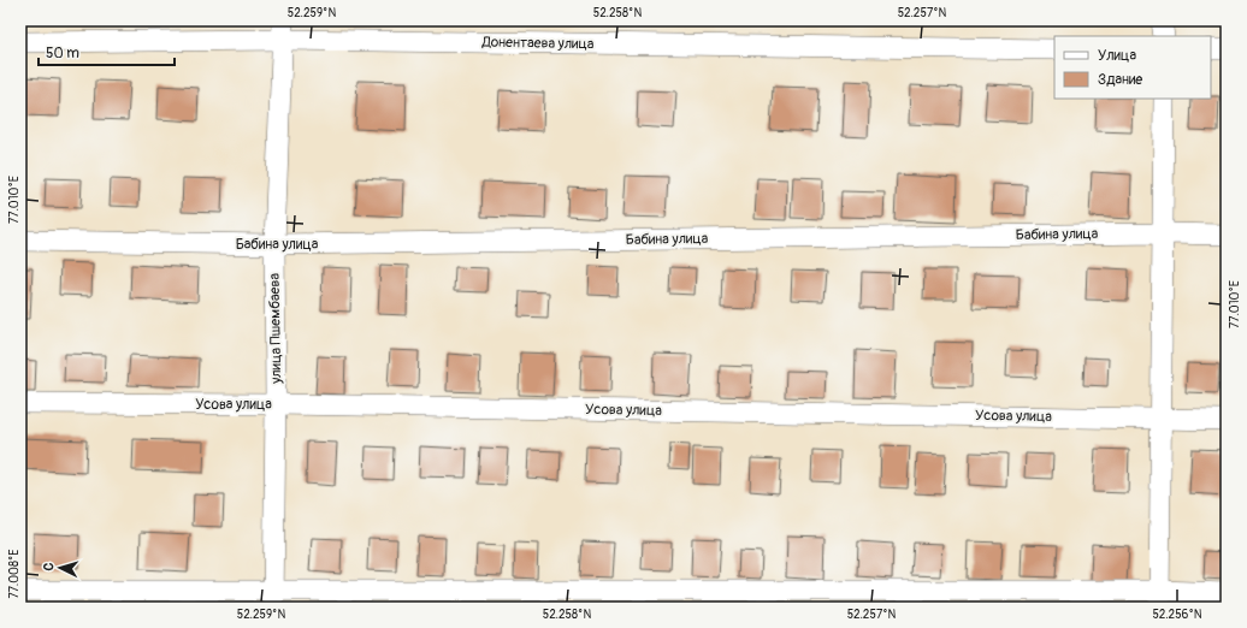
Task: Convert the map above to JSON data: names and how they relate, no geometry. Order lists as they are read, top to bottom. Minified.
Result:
{"streets":{"street":["Донентаева улица","Бабина улица","улица Пшембаева","Усова улица"]},"crossings":[["Донентаева улица","улица Пшембаева"],["Бабина улица","улица Пшембаева"],["улица Пшембаева","Усова улица"]],"legend":["Улица","Здание"],"scale_bar":"50 m","north":"left","coordinates":["52.259°N","52.258°N","52.257°N","77.010°E","77.008°E","52.256°N"]}
